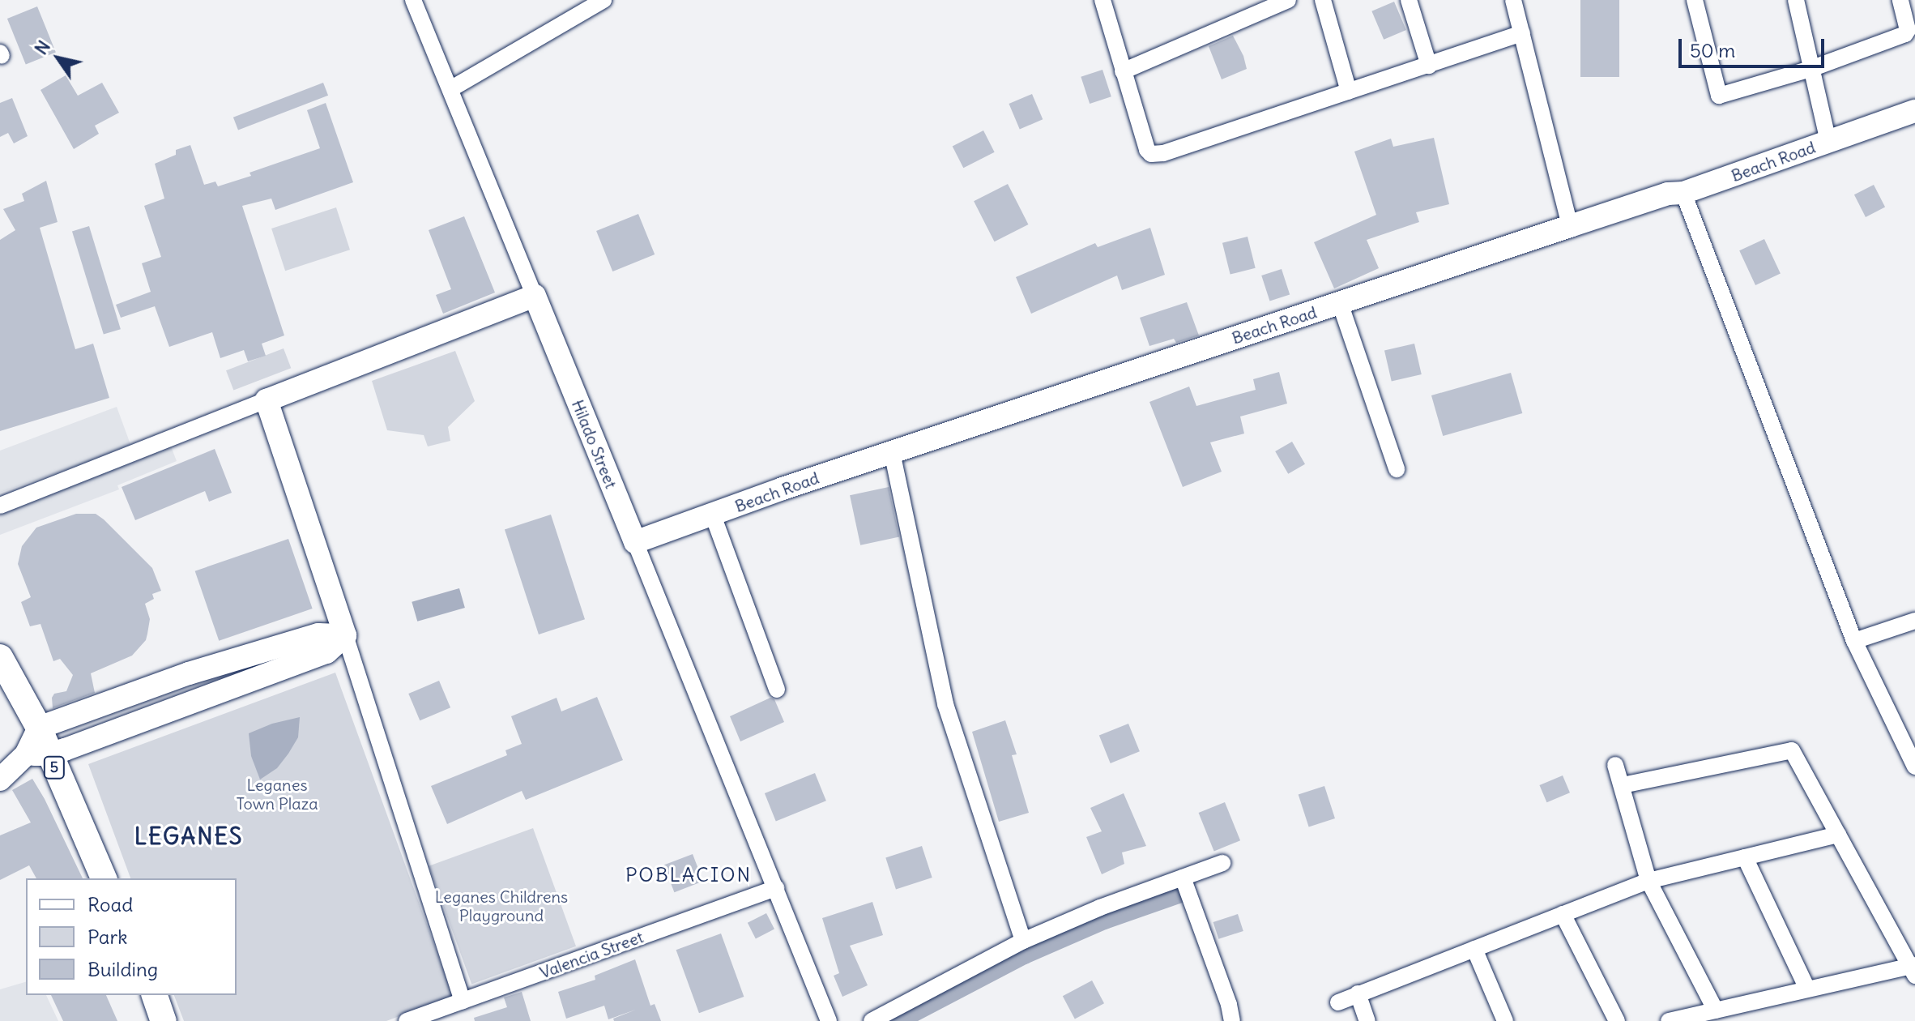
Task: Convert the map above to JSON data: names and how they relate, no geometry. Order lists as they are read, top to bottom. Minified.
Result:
{"streets":{"main road":["Beach Road","Hilado Street","5"],"street":["Valencia Street"]},"crossings":[["Beach Road","Hilado Street"],["Hilado Street","Valencia Street"]],"districts":["LEGANES","POBLACION"],"parks":["Leganes Town Plaza","Leganes Childrens Playground"],"legend":["Road","Park","Building"],"scale_bar":"50 m","north":"top left"}
